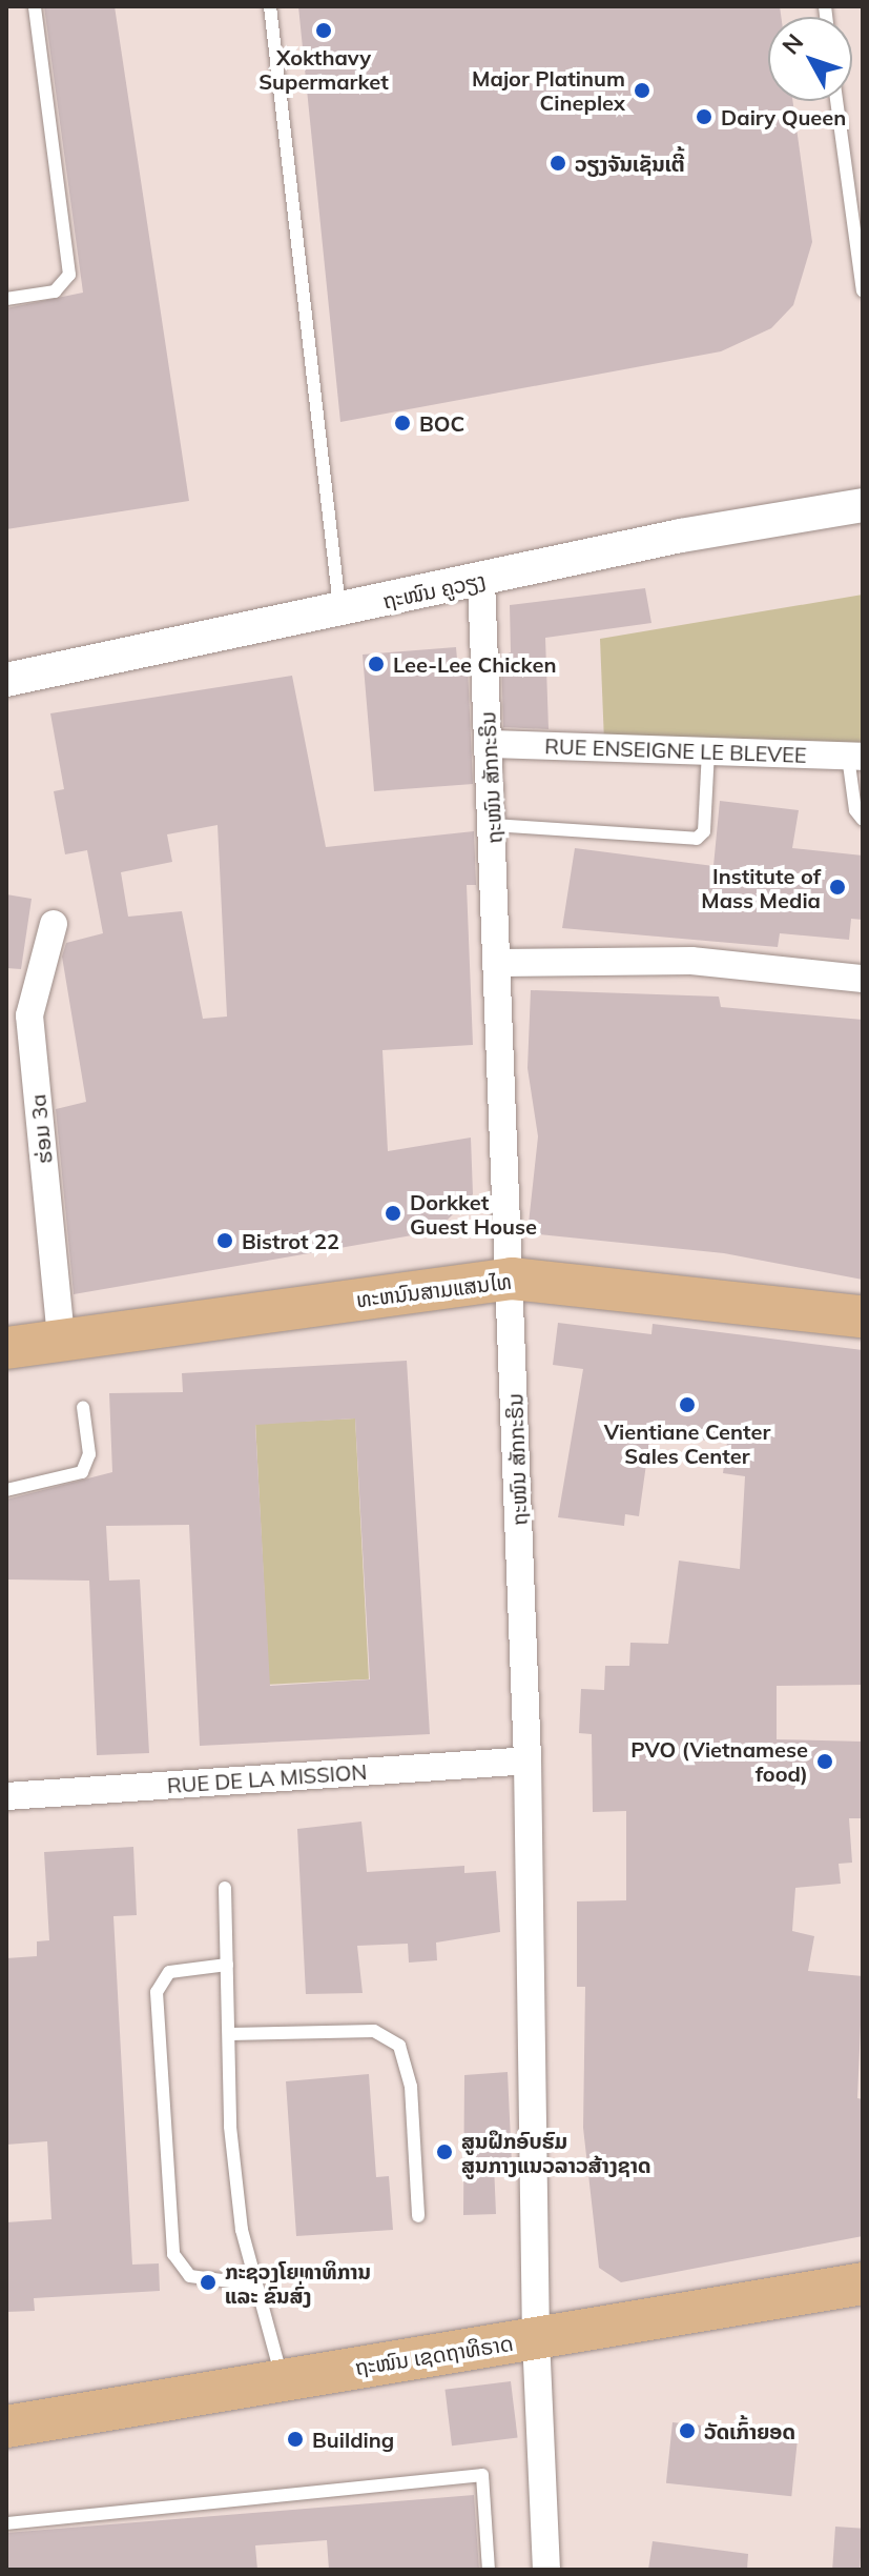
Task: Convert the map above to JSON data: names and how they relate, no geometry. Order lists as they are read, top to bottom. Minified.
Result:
{"streets":{"main road":["ທະຫນົນສາມແສນໄທ","ຖະໜົນ ເຊດຖາທິຣາດ"],"street":["ຖະໜົນ ຄູວຽງ","RUE ENSEIGNE LE BLEVEE","ຖະໜົນ ສັກກະຣິນ","ຮ່ອມ 3a","RUE DE LA MISSION"]},"crossings":[["ຖະໜົນ ຄູວຽງ","ຖະໜົນ ສັກກະຣິນ"],["RUE ENSEIGNE LE BLEVEE","ຖະໜົນ ສັກກະຣິນ"],["ຖະໜົນ ສັກກະຣິນ","ທະຫນົນສາມແສນໄທ"],["ຖະໜົນ ສັກກະຣິນ","RUE DE LA MISSION"],["ຖະໜົນ ສັກກະຣິນ","ຖະໜົນ ເຊດຖາທິຣາດ"],["ຮ່ອມ 3a","ທະຫນົນສາມແສນໄທ"]],"places":["Xokthavy Supermarket","Major Platinum Cineplex","Dairy Queen","ວຽງຈັນເຊັນເຕີ້","BOC","Lee-Lee Chicken","Institute of Mass Media","Dorkket Guest House","Bistrot 22","Vientiane Center Sales Center","PVO (Vietnamese food)","ສູນຝຶກອົບຮົມ ສູນກາງແນວລາວສ້າງຊາດ","ກະຊວງໂຍທາທິການ ແລະ ຂົນສົ່ງ","ວັດເກົ້າຍອດ","Building"],"north":"top left"}
